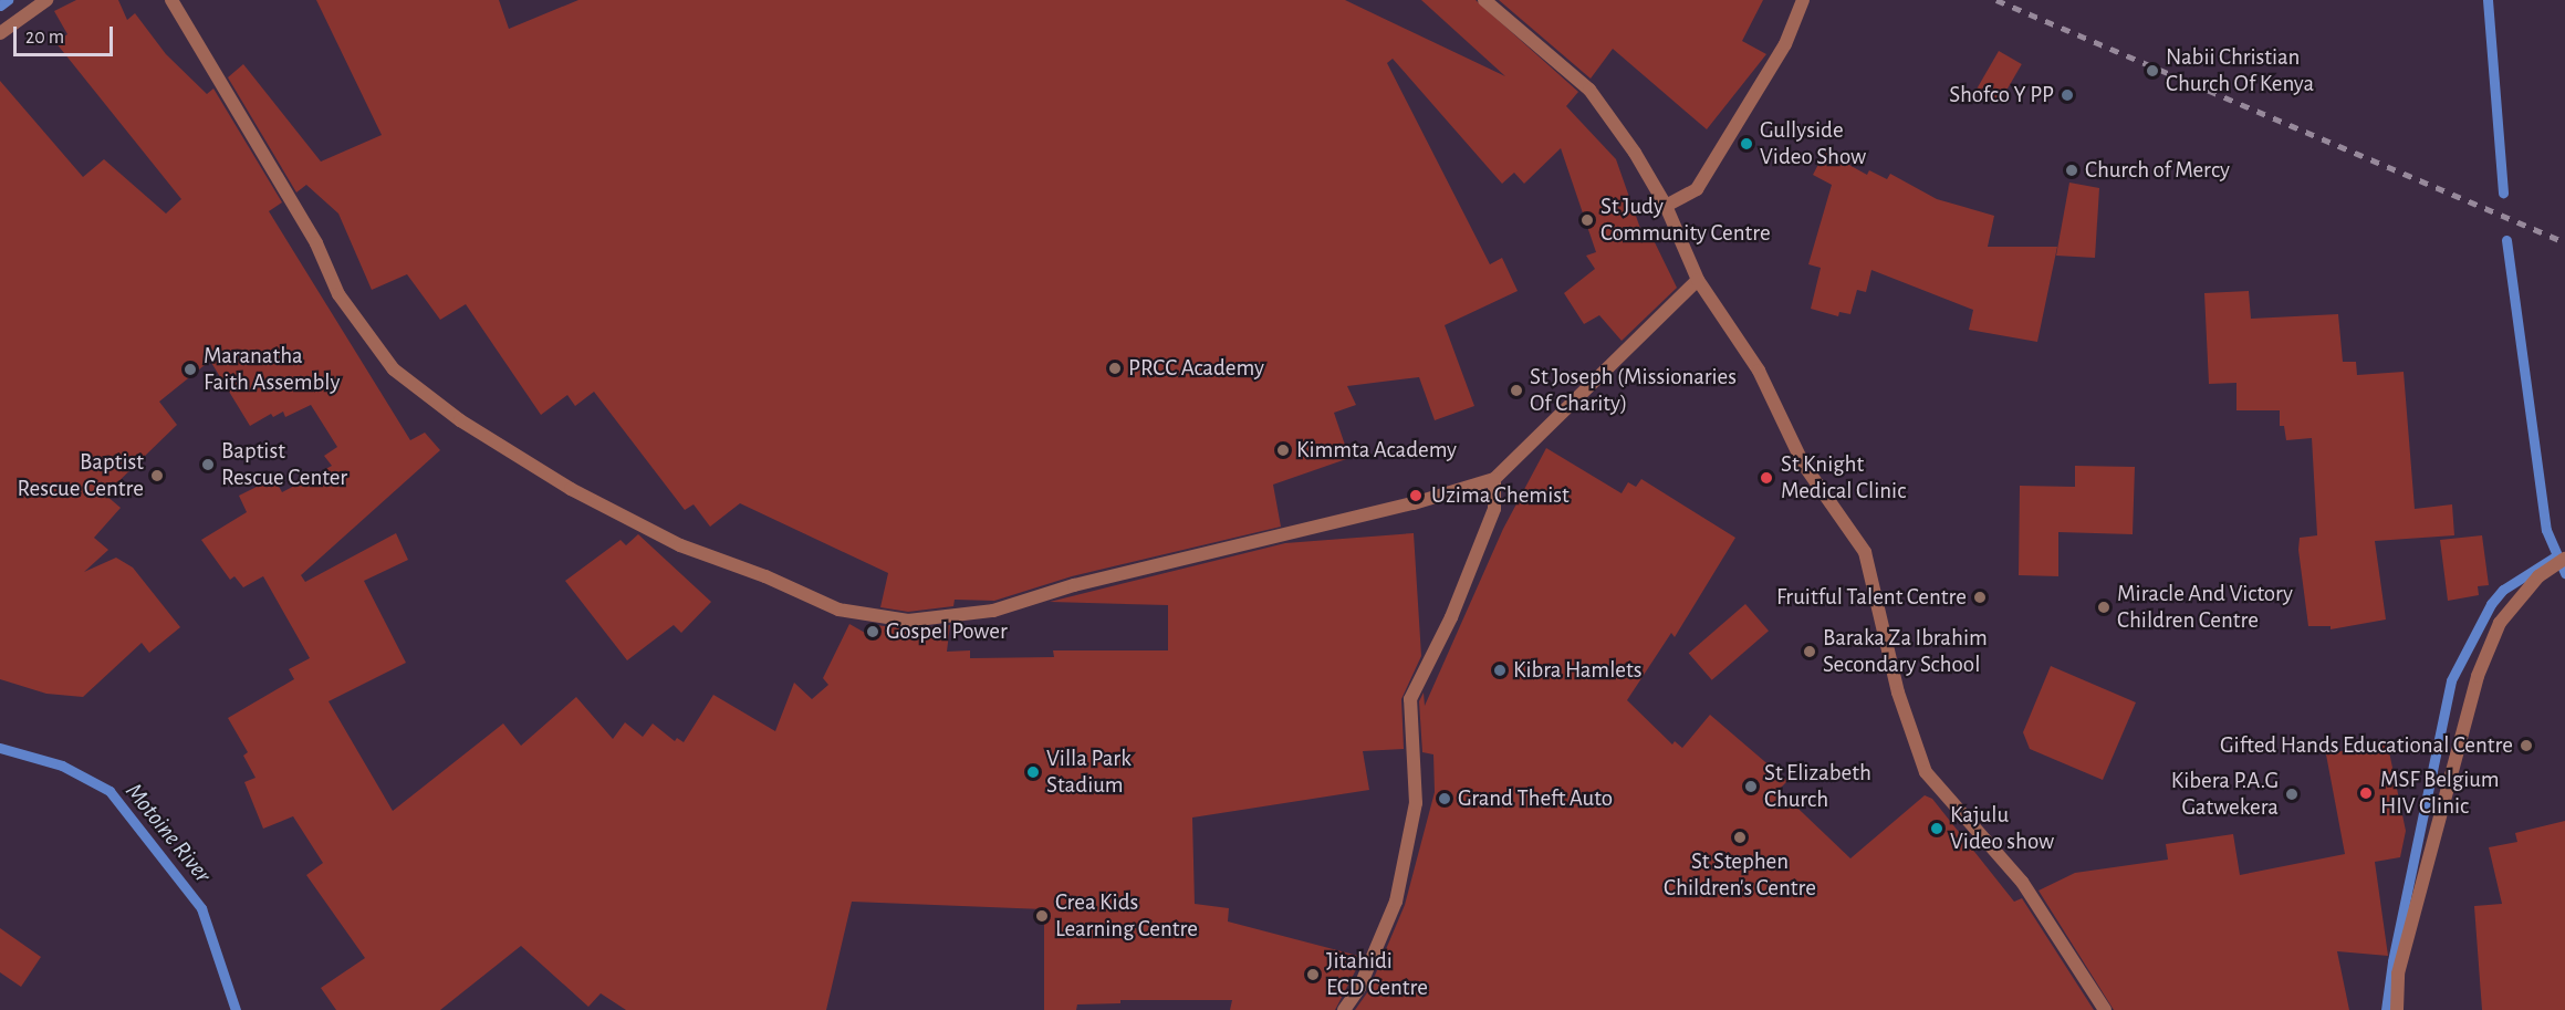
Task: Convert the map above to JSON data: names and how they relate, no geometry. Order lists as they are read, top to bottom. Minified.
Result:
{"water":["Motoine River"],"places":["Nabii Christian Church Of Kenya","Shofco Y PP","Gullyside Video Show","Church of Mercy","St Judy Community Centre","PRCC Academy","Maranatha Faith Assembly","St Joseph (Missionaries Of Charity)","Kimmta Academy","Baptist Rescue Center","Baptist Rescue Centre","St Knight Medical Clinic","Uzima Chemist","Fruitful Talent Centre","Miracle And Victory Children Centre","Gospel Power","Baraka Za Ibrahim Secondary School","Kibra Hamlets","Gifted Hands Educational Centre","Villa Park Stadium","St Elizabeth Church","MSF Belgium HIV Clinic","Kibera P.A.G Gatwekera","Grand Theft Auto","Kajulu Video show","St Stephen Children's Centre","Crea Kids Learning Centre","Jitahidi ECD Centre"],"scale_bar":"20 m"}
